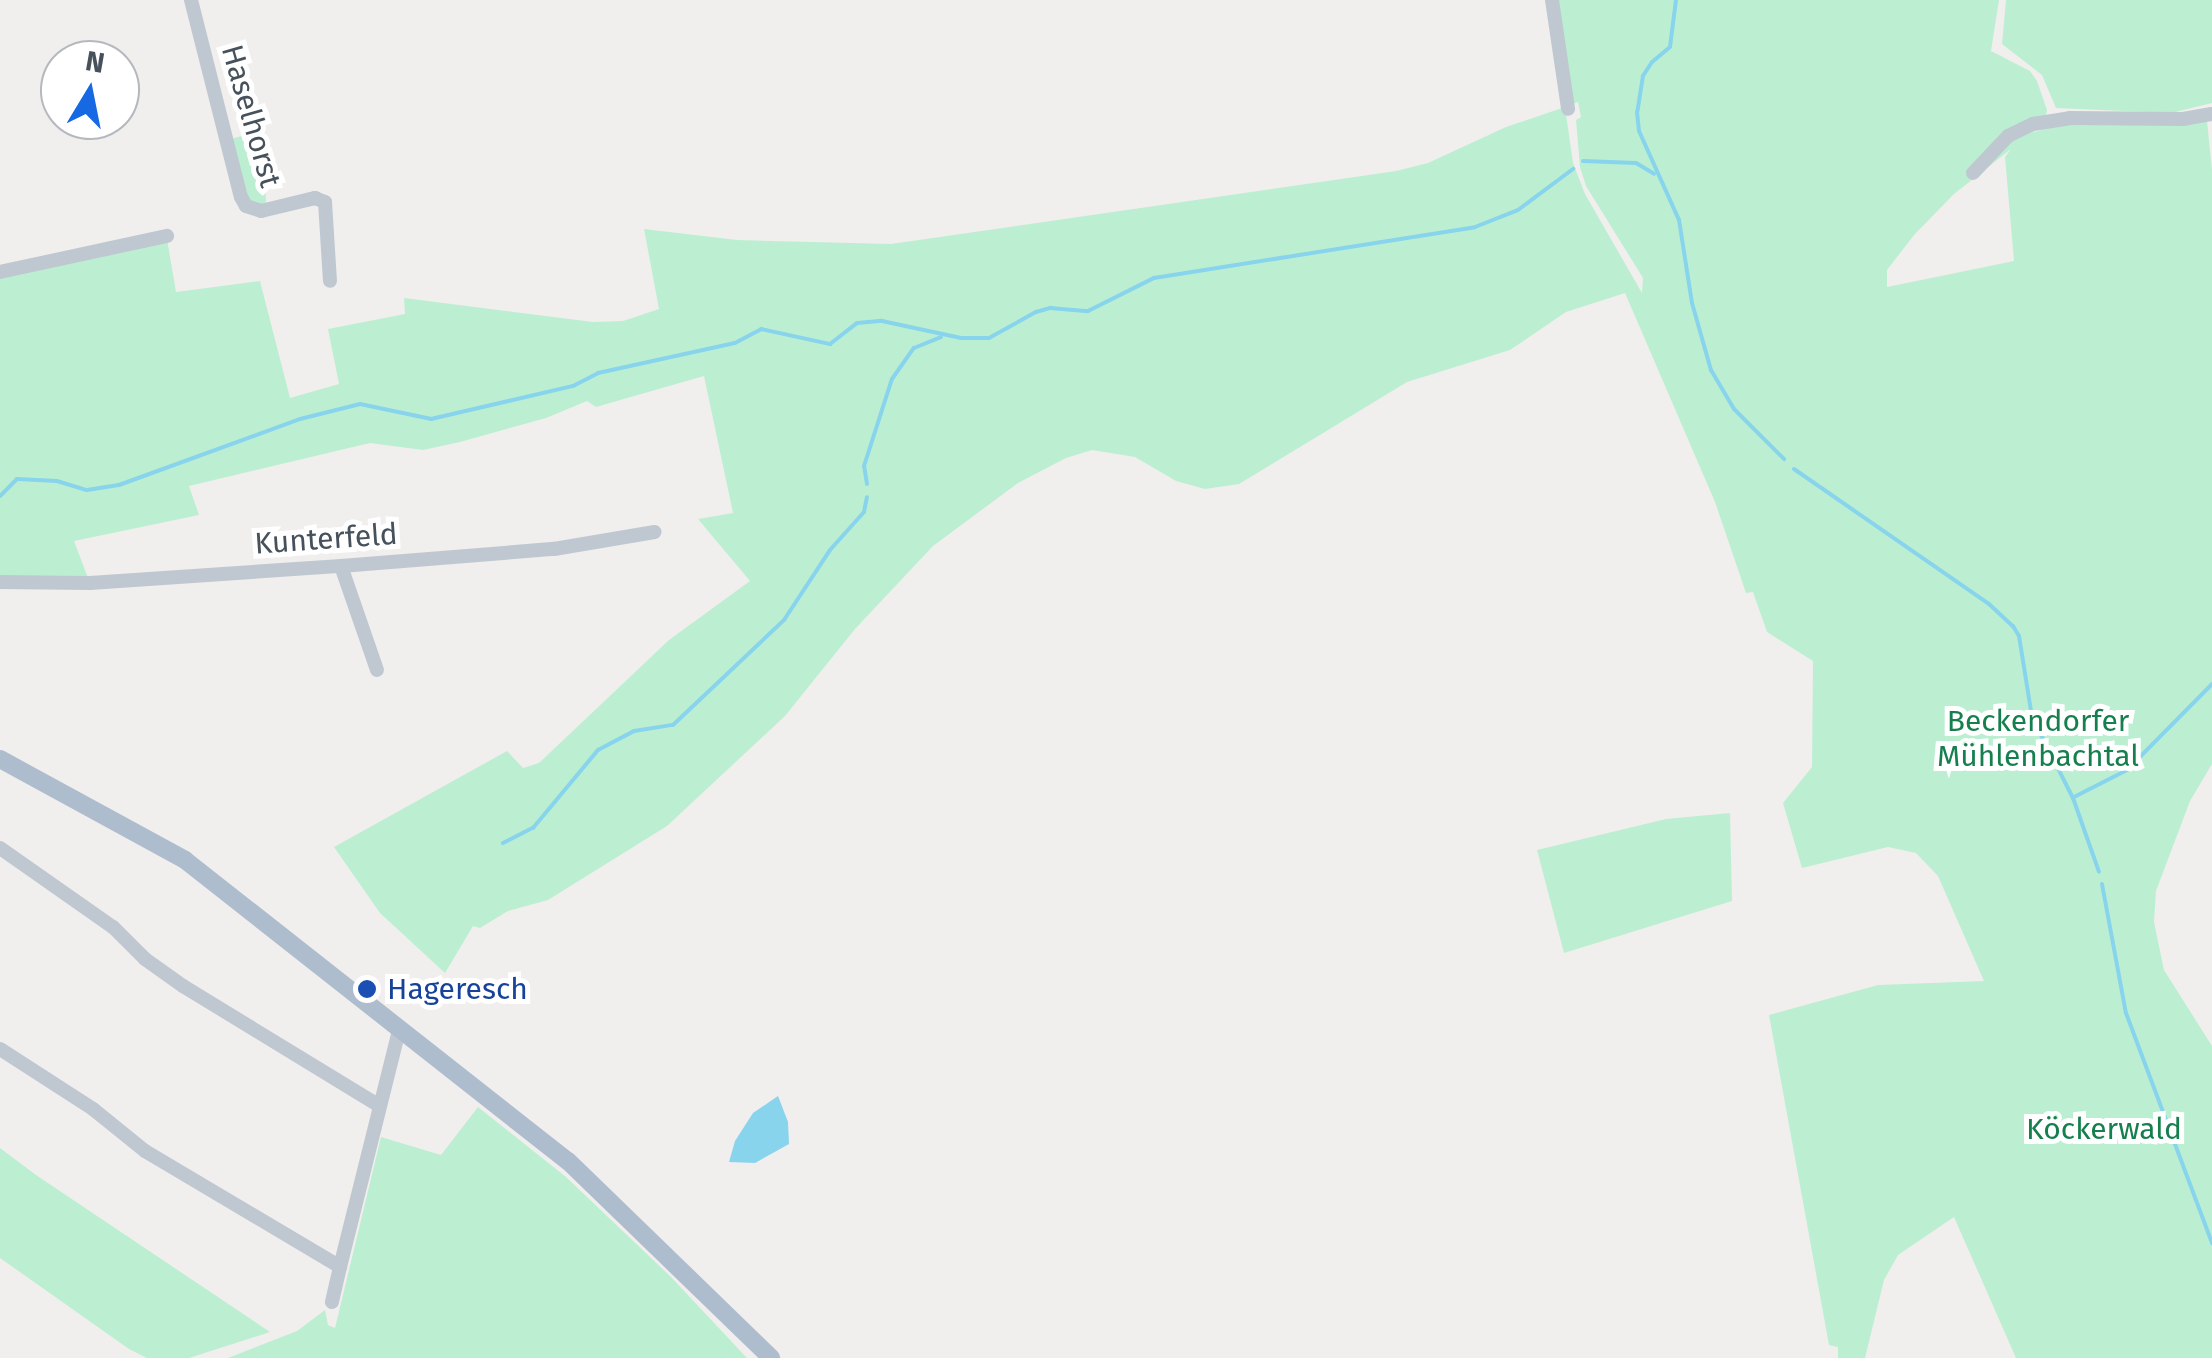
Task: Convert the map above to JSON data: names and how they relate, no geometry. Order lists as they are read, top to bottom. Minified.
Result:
{"streets":{"street":["Haselhorst","Kunterfeld"]},"parks":["Beckendorfer Mühlenbachtal","Köckerwald"],"places":["Hageresch"],"north":"top"}
